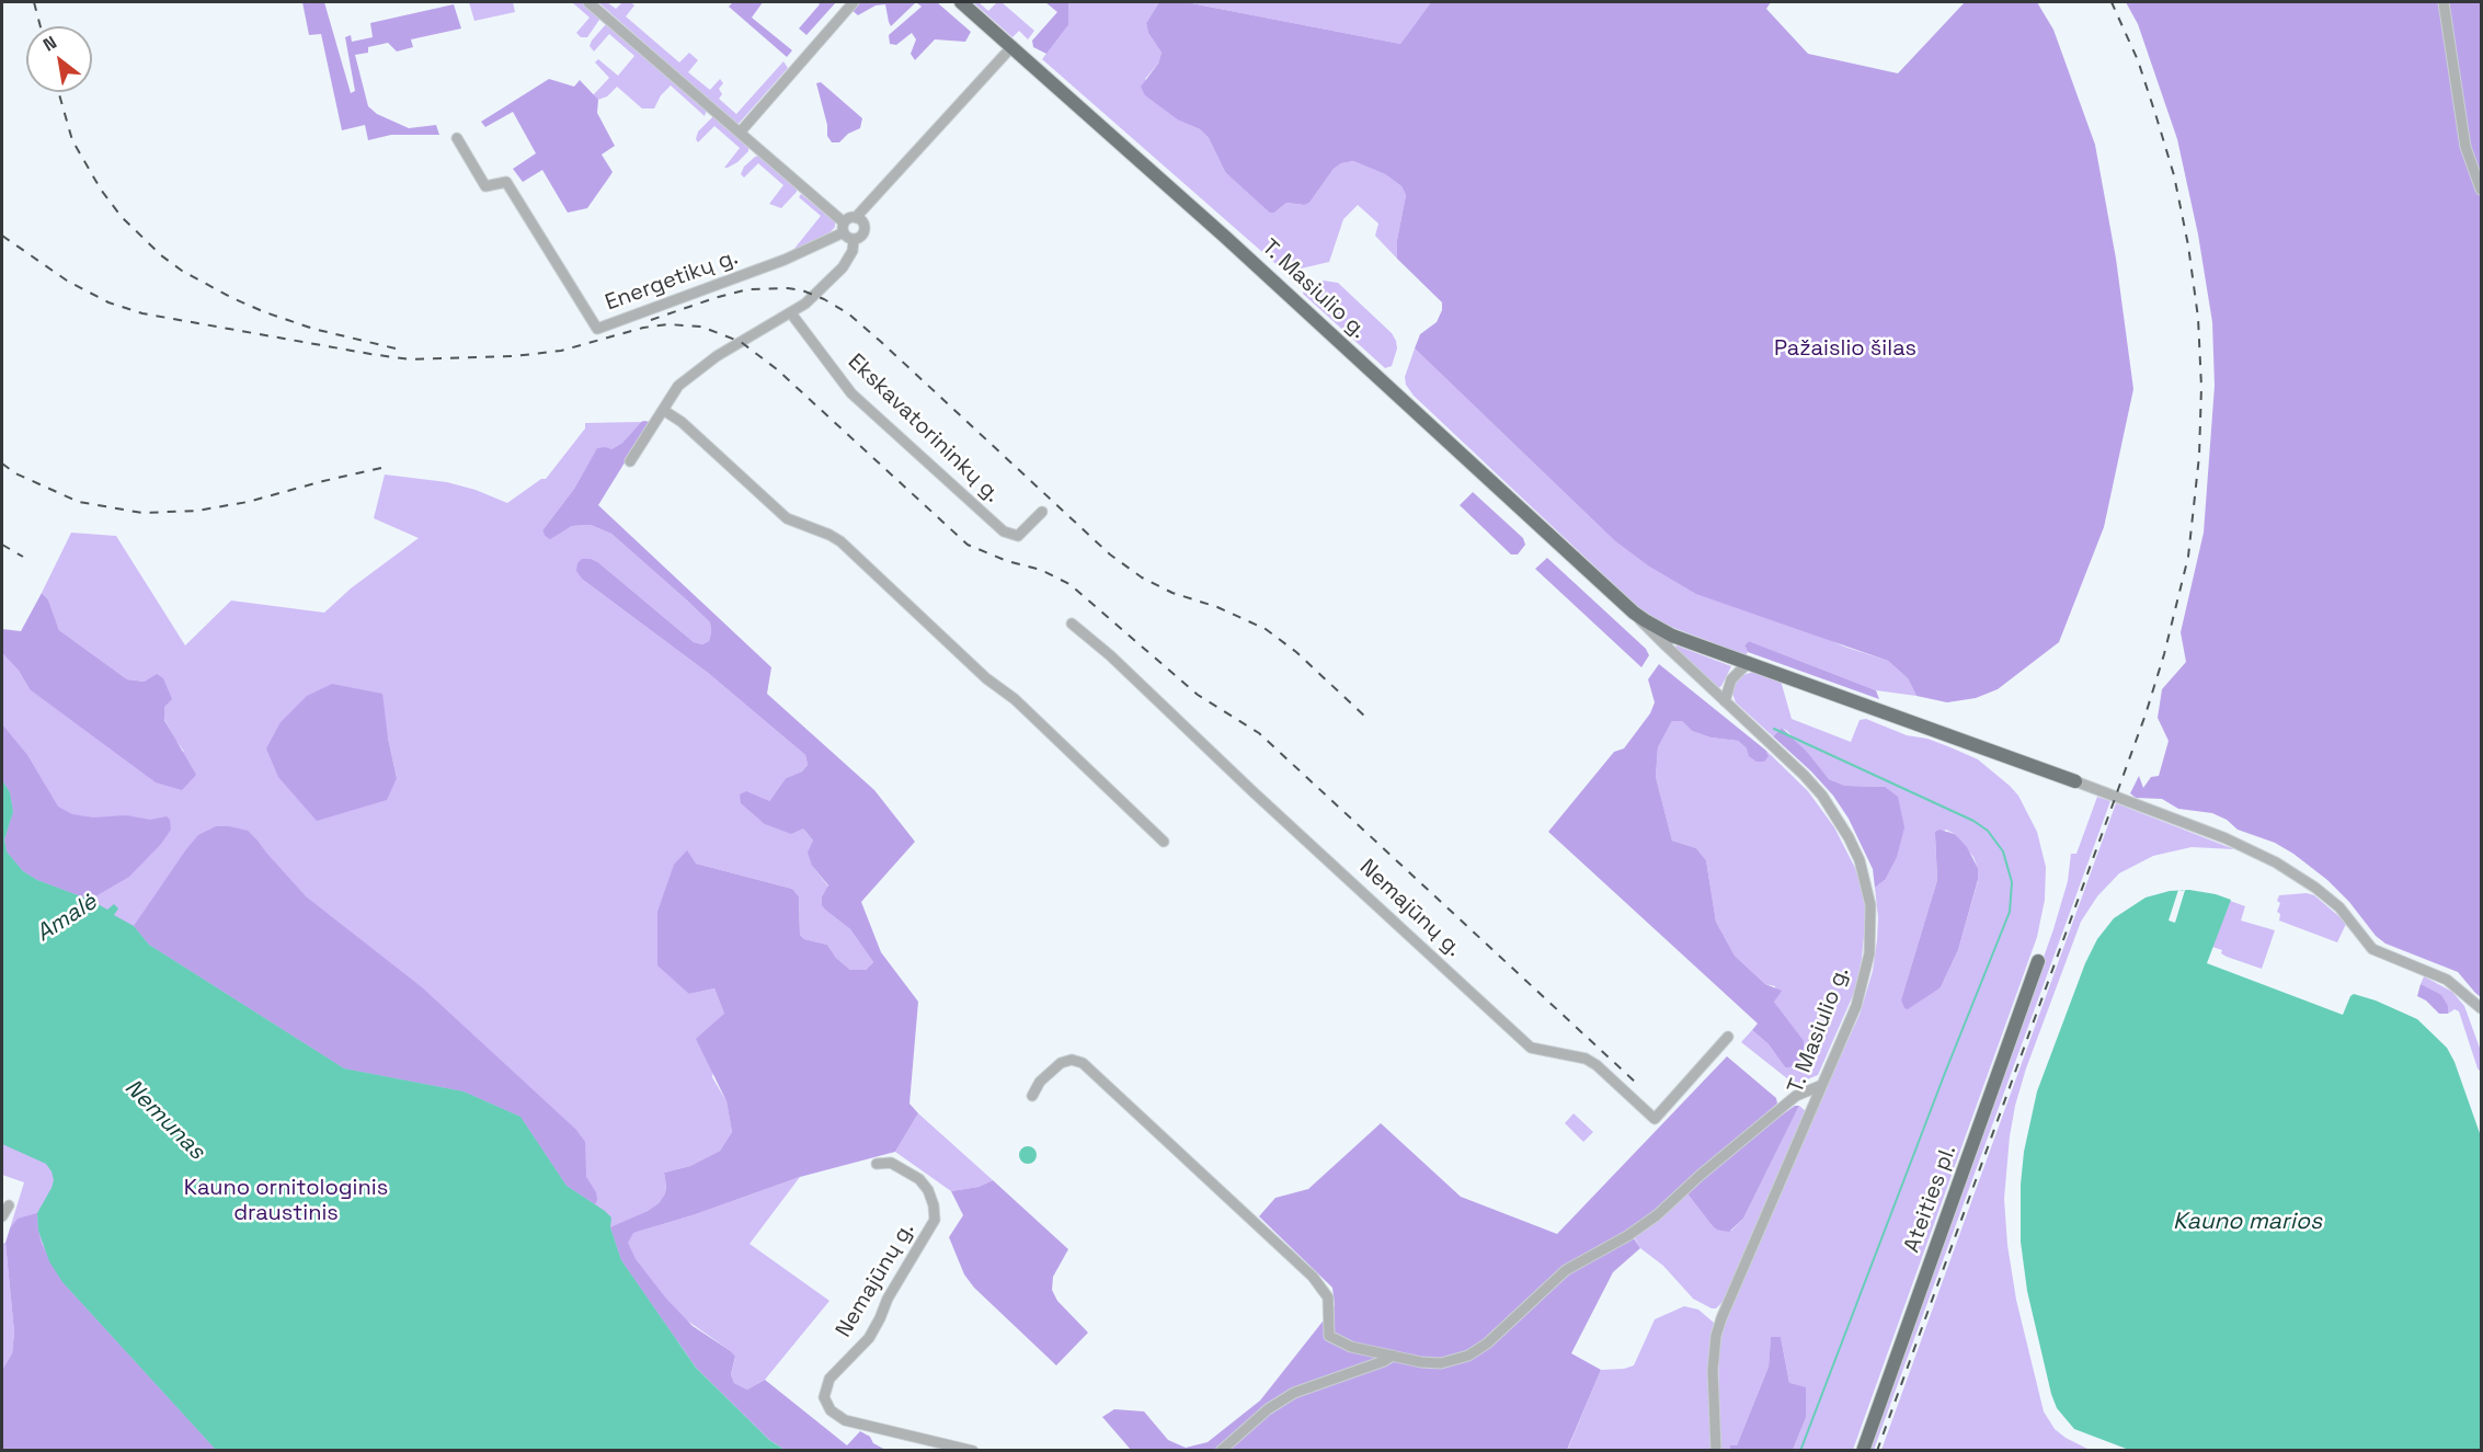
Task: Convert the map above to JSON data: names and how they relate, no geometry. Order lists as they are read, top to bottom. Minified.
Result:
{"streets":{"main road":["T. Masiulio g.","Ateities pl."],"street":["Energetikų g.","Ekskavatorininkų g.","Nemajūnų g."]},"water":["Amalė","Nemunas","Kauno marios"],"parks":["Pažaislio šilas","Kauno ornitologinis draustinis"],"north":"top left"}
